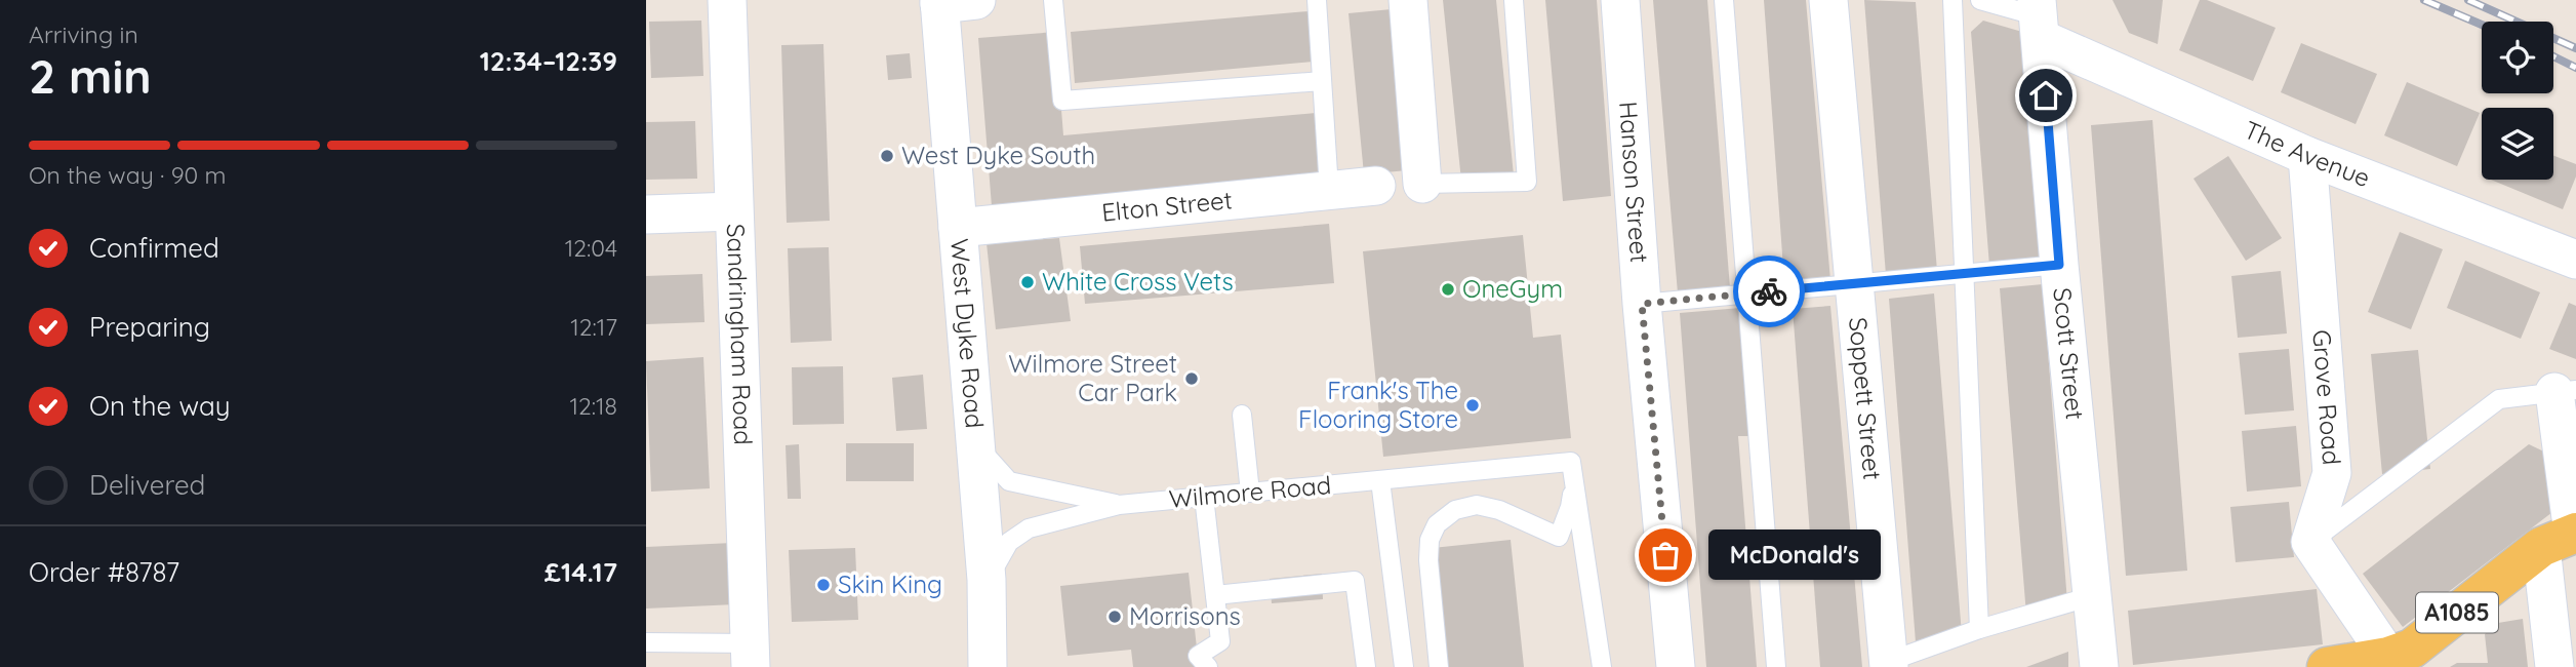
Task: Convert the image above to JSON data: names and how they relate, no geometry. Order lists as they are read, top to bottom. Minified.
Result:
{"streets":{"main road":["A1085"],"street":["The Avenue","Hanson Street","Elton Street","Sandringham Road","West Dyke Road","Scott Street","Soppett Street","Grove Road"],"lane":["Wilmore Road"]},"crossings":[["The Avenue","Scott Street"],["The Avenue","Grove Road"],["Elton Street","West Dyke Road"],["West Dyke Road","Wilmore Road"]],"places":["West Dyke South","White Cross Vets","OneGym","Wilmore Street Car Park","Frank's The Flooring Store","McDonald's","Skin King","Morrisons"],"page":{"heading":["2 min","Arriving in","12:34–12:39"],"panel":["Order #8787","£14.17"],"bar":"On the way · 90 m","list":[["Confirmed","12:04"],["Preparing","12:17"],["On the way","12:18"],"Delivered"],"bubble":"McDonald's"}}
